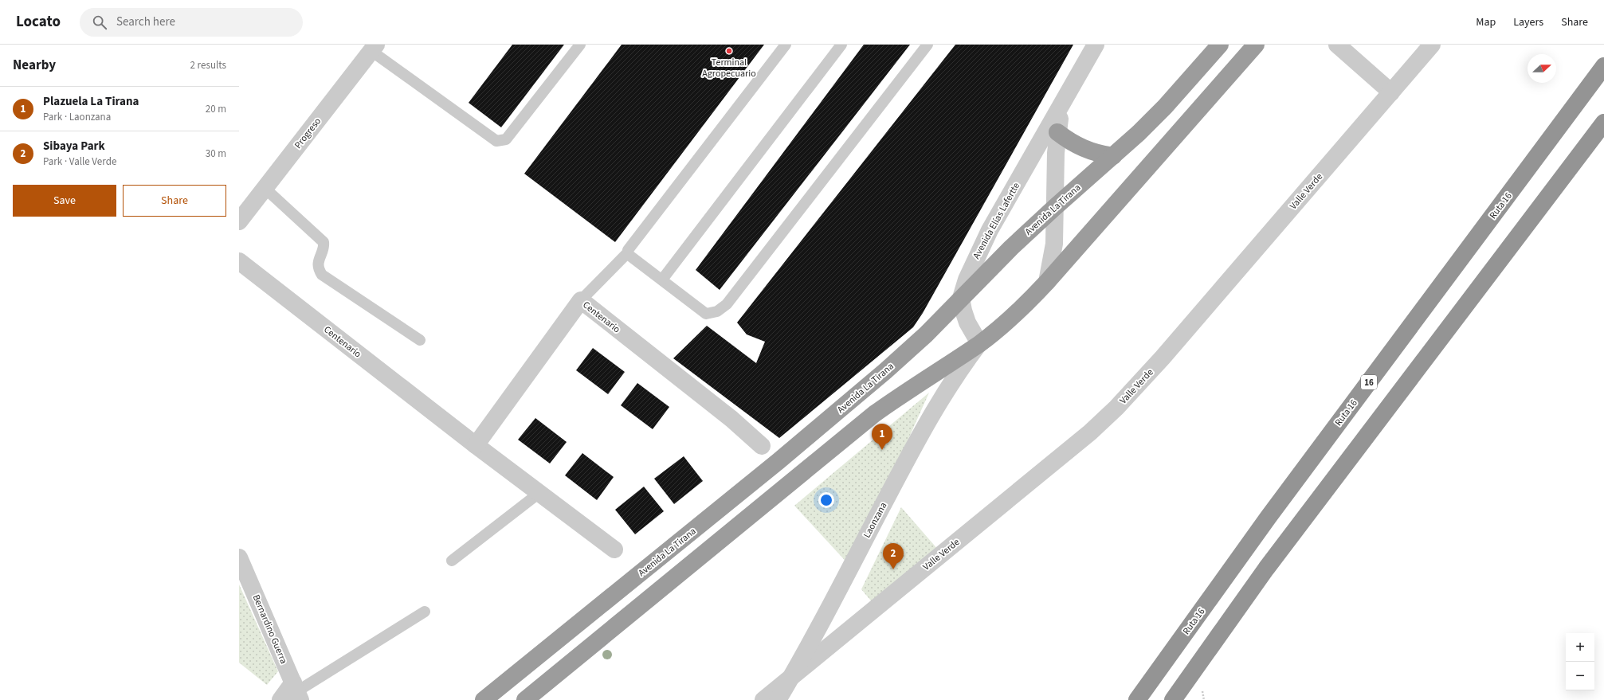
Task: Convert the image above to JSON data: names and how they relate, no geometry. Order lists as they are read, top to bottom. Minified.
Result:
{"streets":{"highway":["Ruta 16","Avenida La Tirana","16"],"street":["Progreso","Valle Verde","Avenida Elías Lafertte","Centenario","Laonzana","Bernardino Guerra"]},"crossings":[["Valle Verde","Laonzana"],["Avenida La Tirana","Avenida Elías Lafertte"]],"places":["Terminal Agropecuario"],"north":"right","page":{"header":"Locato","search":"Search here","nav":["Map","Layers","Share"],"heading":["Nearby","2 results"],"list":[{"mark":"1","name":"Plazuela La Tirana","note":"Park · Laonzana","value":"20 m"},{"mark":"2","name":"Sibaya Park","note":"Park · Valle Verde","value":"30 m"}],"buttons":["Save","Share"],"pins":["1","2"],"map_buttons":["+","−"]}}
